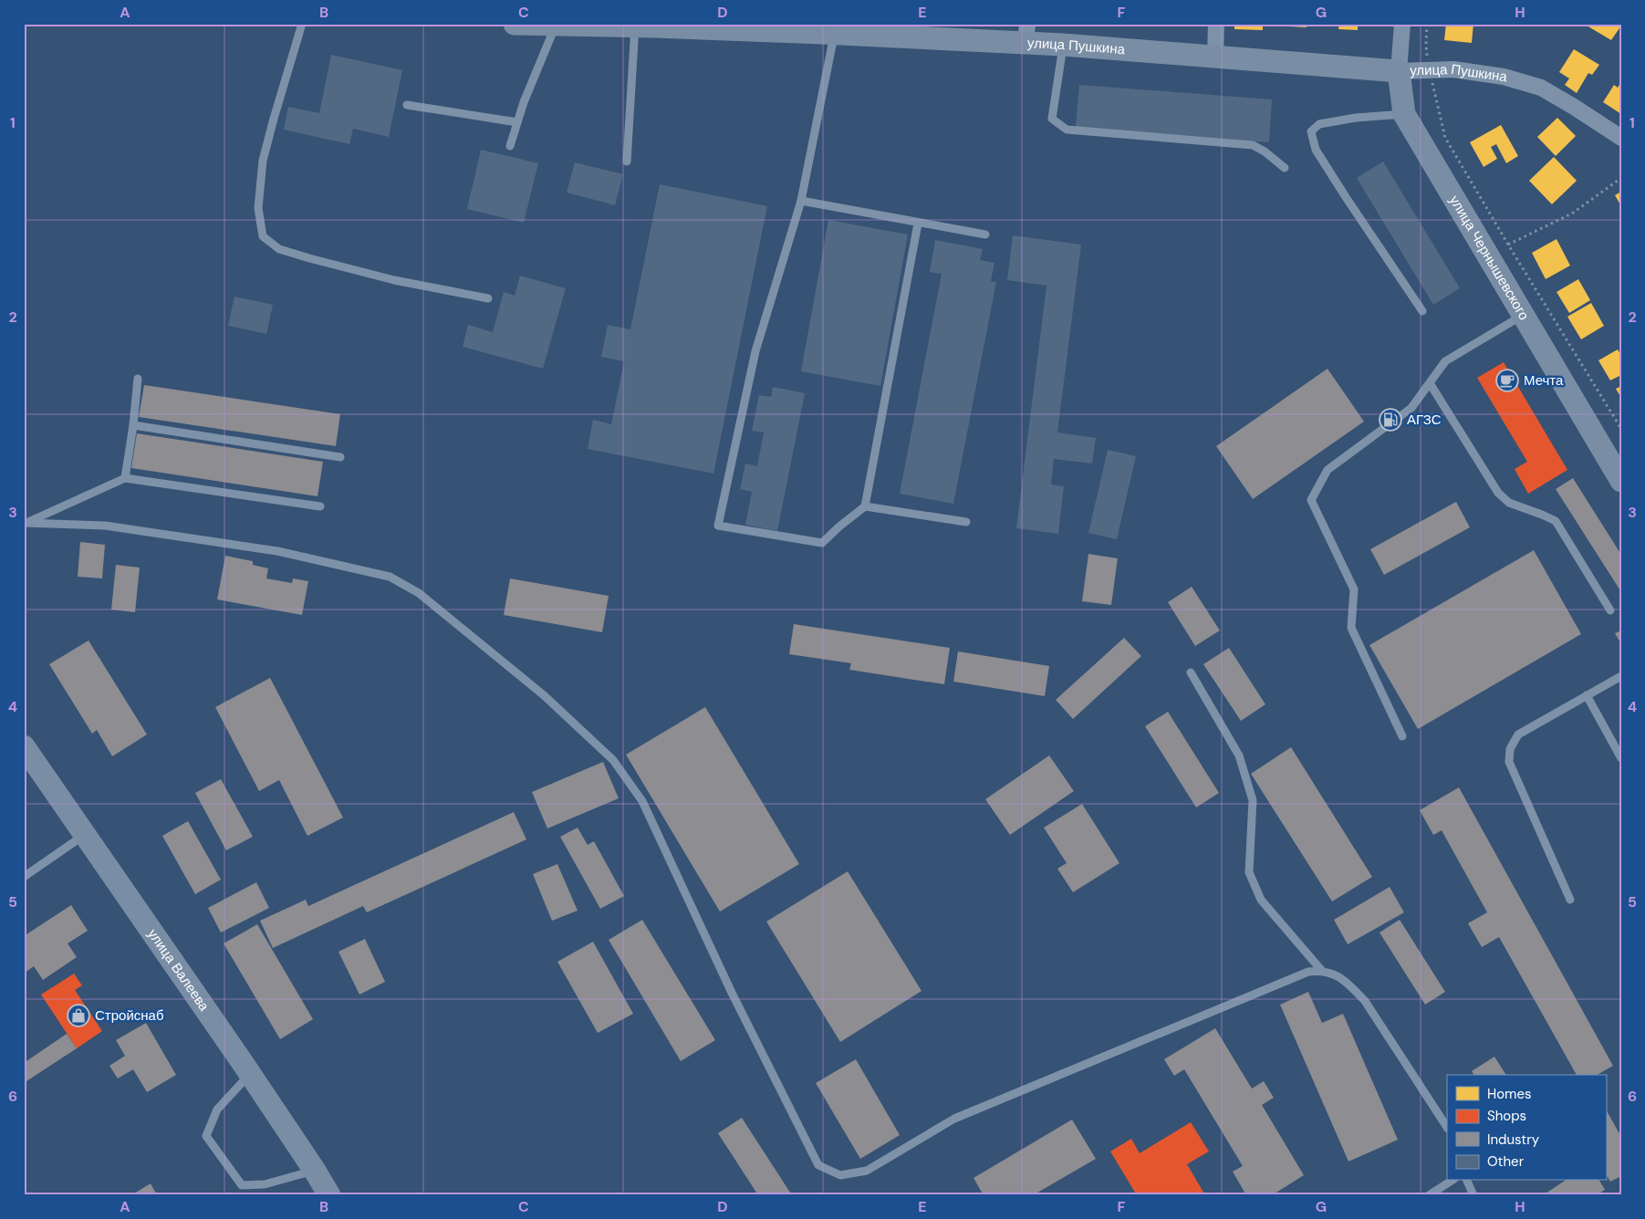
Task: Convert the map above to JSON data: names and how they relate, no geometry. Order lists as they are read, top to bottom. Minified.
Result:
{"streets":{"street":["улица Пушкина","улица Чернышевского","улица Валеева"]},"crossings":[["улица Пушкина","улица Чернышевского"]],"places":{"cafe":["Мечта"],"fuel station":["АГЗС"],"shop":["Стройснаб"]},"legend":["Homes","Shops","Industry","Other"],"grid":{"columns":["A","B","C","D","E","F","G","H"],"rows":["1","2","3","4","5","6"]}}
